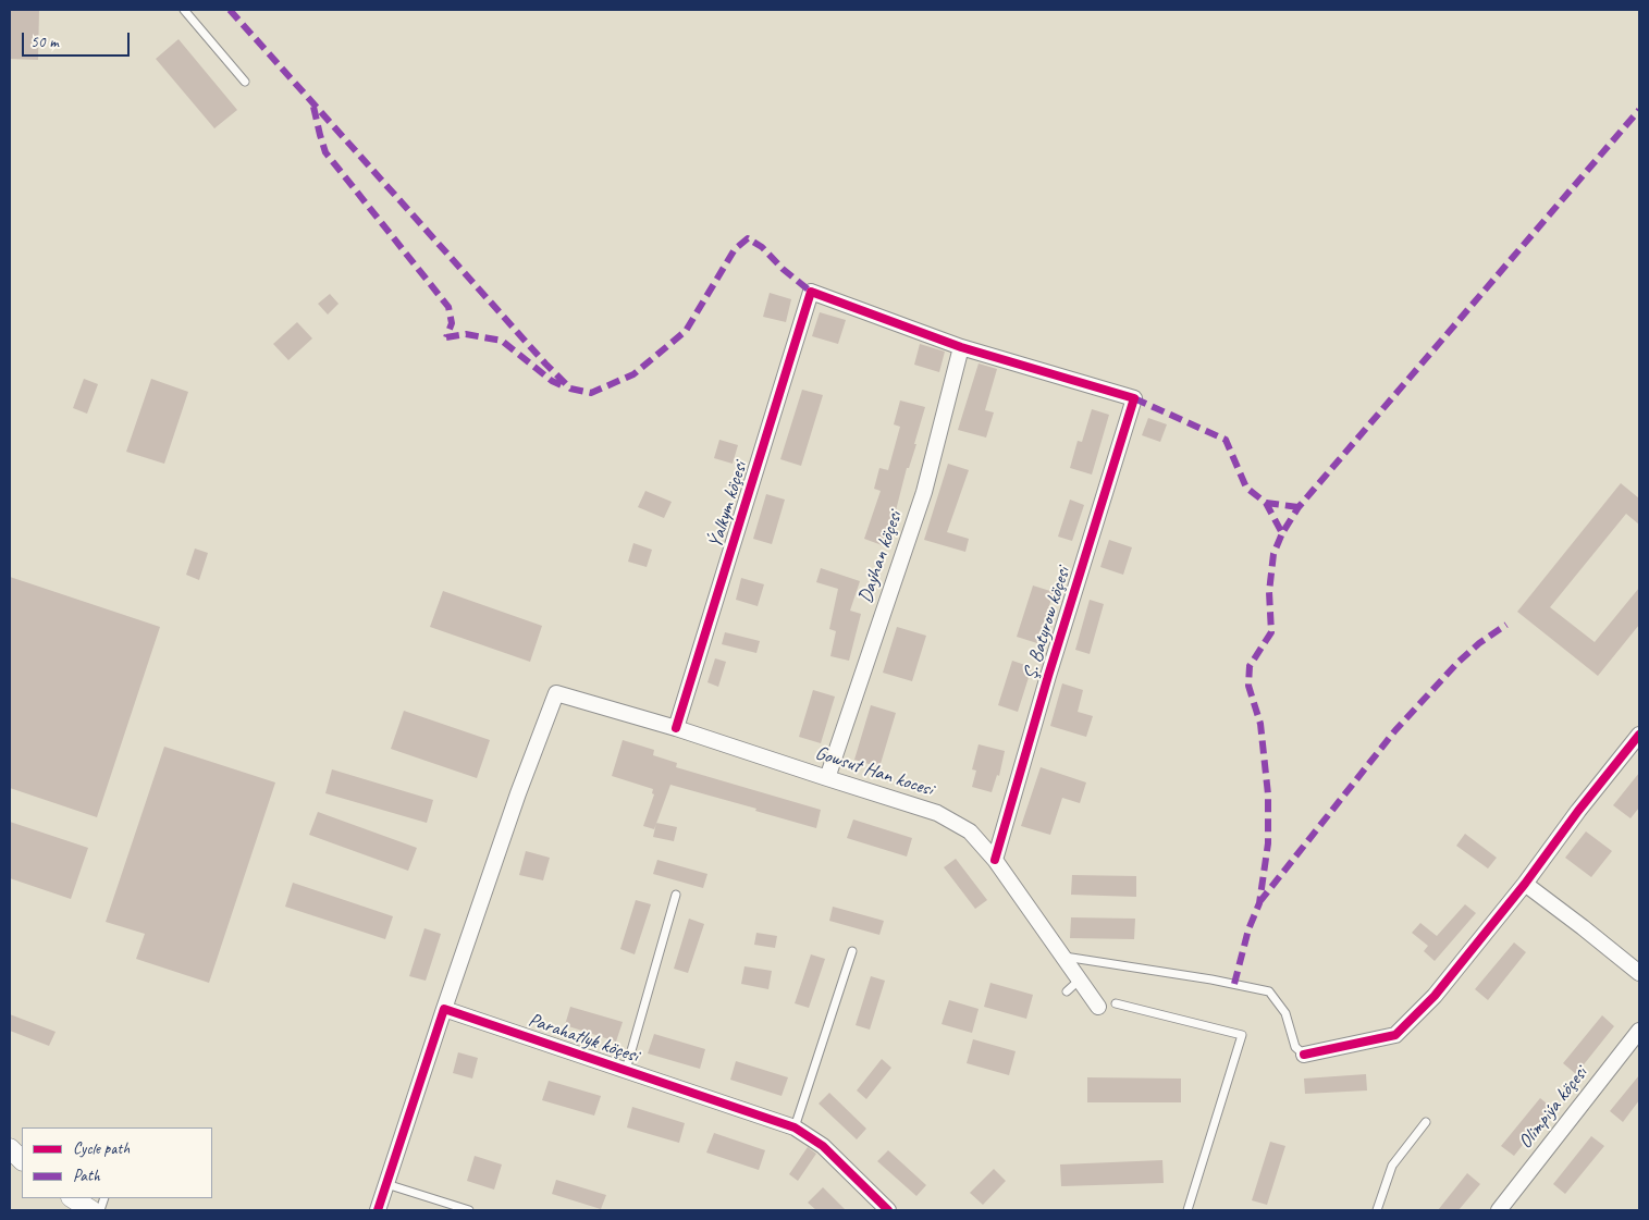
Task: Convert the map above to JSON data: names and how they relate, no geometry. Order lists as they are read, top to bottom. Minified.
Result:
{"streets":{"street":["Ýalkym köçesi","Daýhan köçesi","Ş. Batyrow köçesi","Gowsut Han kocesi","Parahatlyk köçesi","Olimpiýa köçesi"]},"crossings":[["Ýalkym köçesi","Daýhan köçesi"],["Ýalkym köçesi","Ş. Batyrow köçesi"],["Ýalkym köçesi","Gowsut Han kocesi"],["Daýhan köçesi","Ş. Batyrow köçesi"],["Daýhan köçesi","Gowsut Han kocesi"],["Ş. Batyrow köçesi","Gowsut Han kocesi"],["Gowsut Han kocesi","Parahatlyk köçesi"]],"legend":["Cycle path","Path"],"scale_bar":"50 m"}
